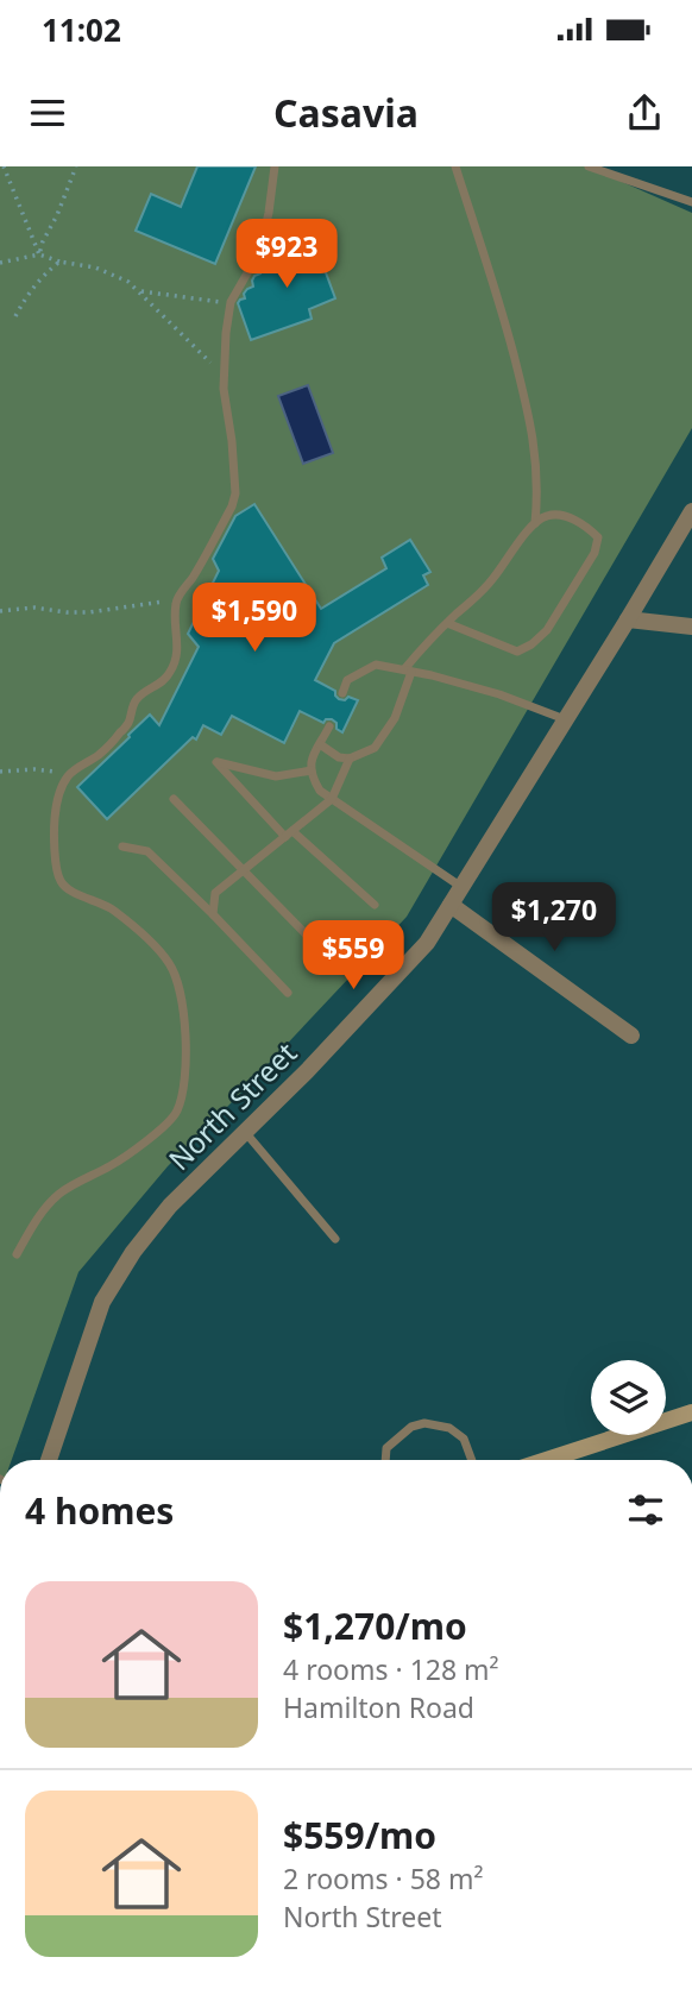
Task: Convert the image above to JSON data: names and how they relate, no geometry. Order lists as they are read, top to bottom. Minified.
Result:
{"streets":{"street":["North Street"]},"page":{"status":"11:02","header":"Casavia","price":["$923","$1,590","$1,270","$559"],"heading":"4 homes","list":[{"name":"$1,270/mo","note":"4 rooms · 128 m² · Hamilton Road"},{"name":"$559/mo","note":"2 rooms · 58 m² · North Street"}]}}
